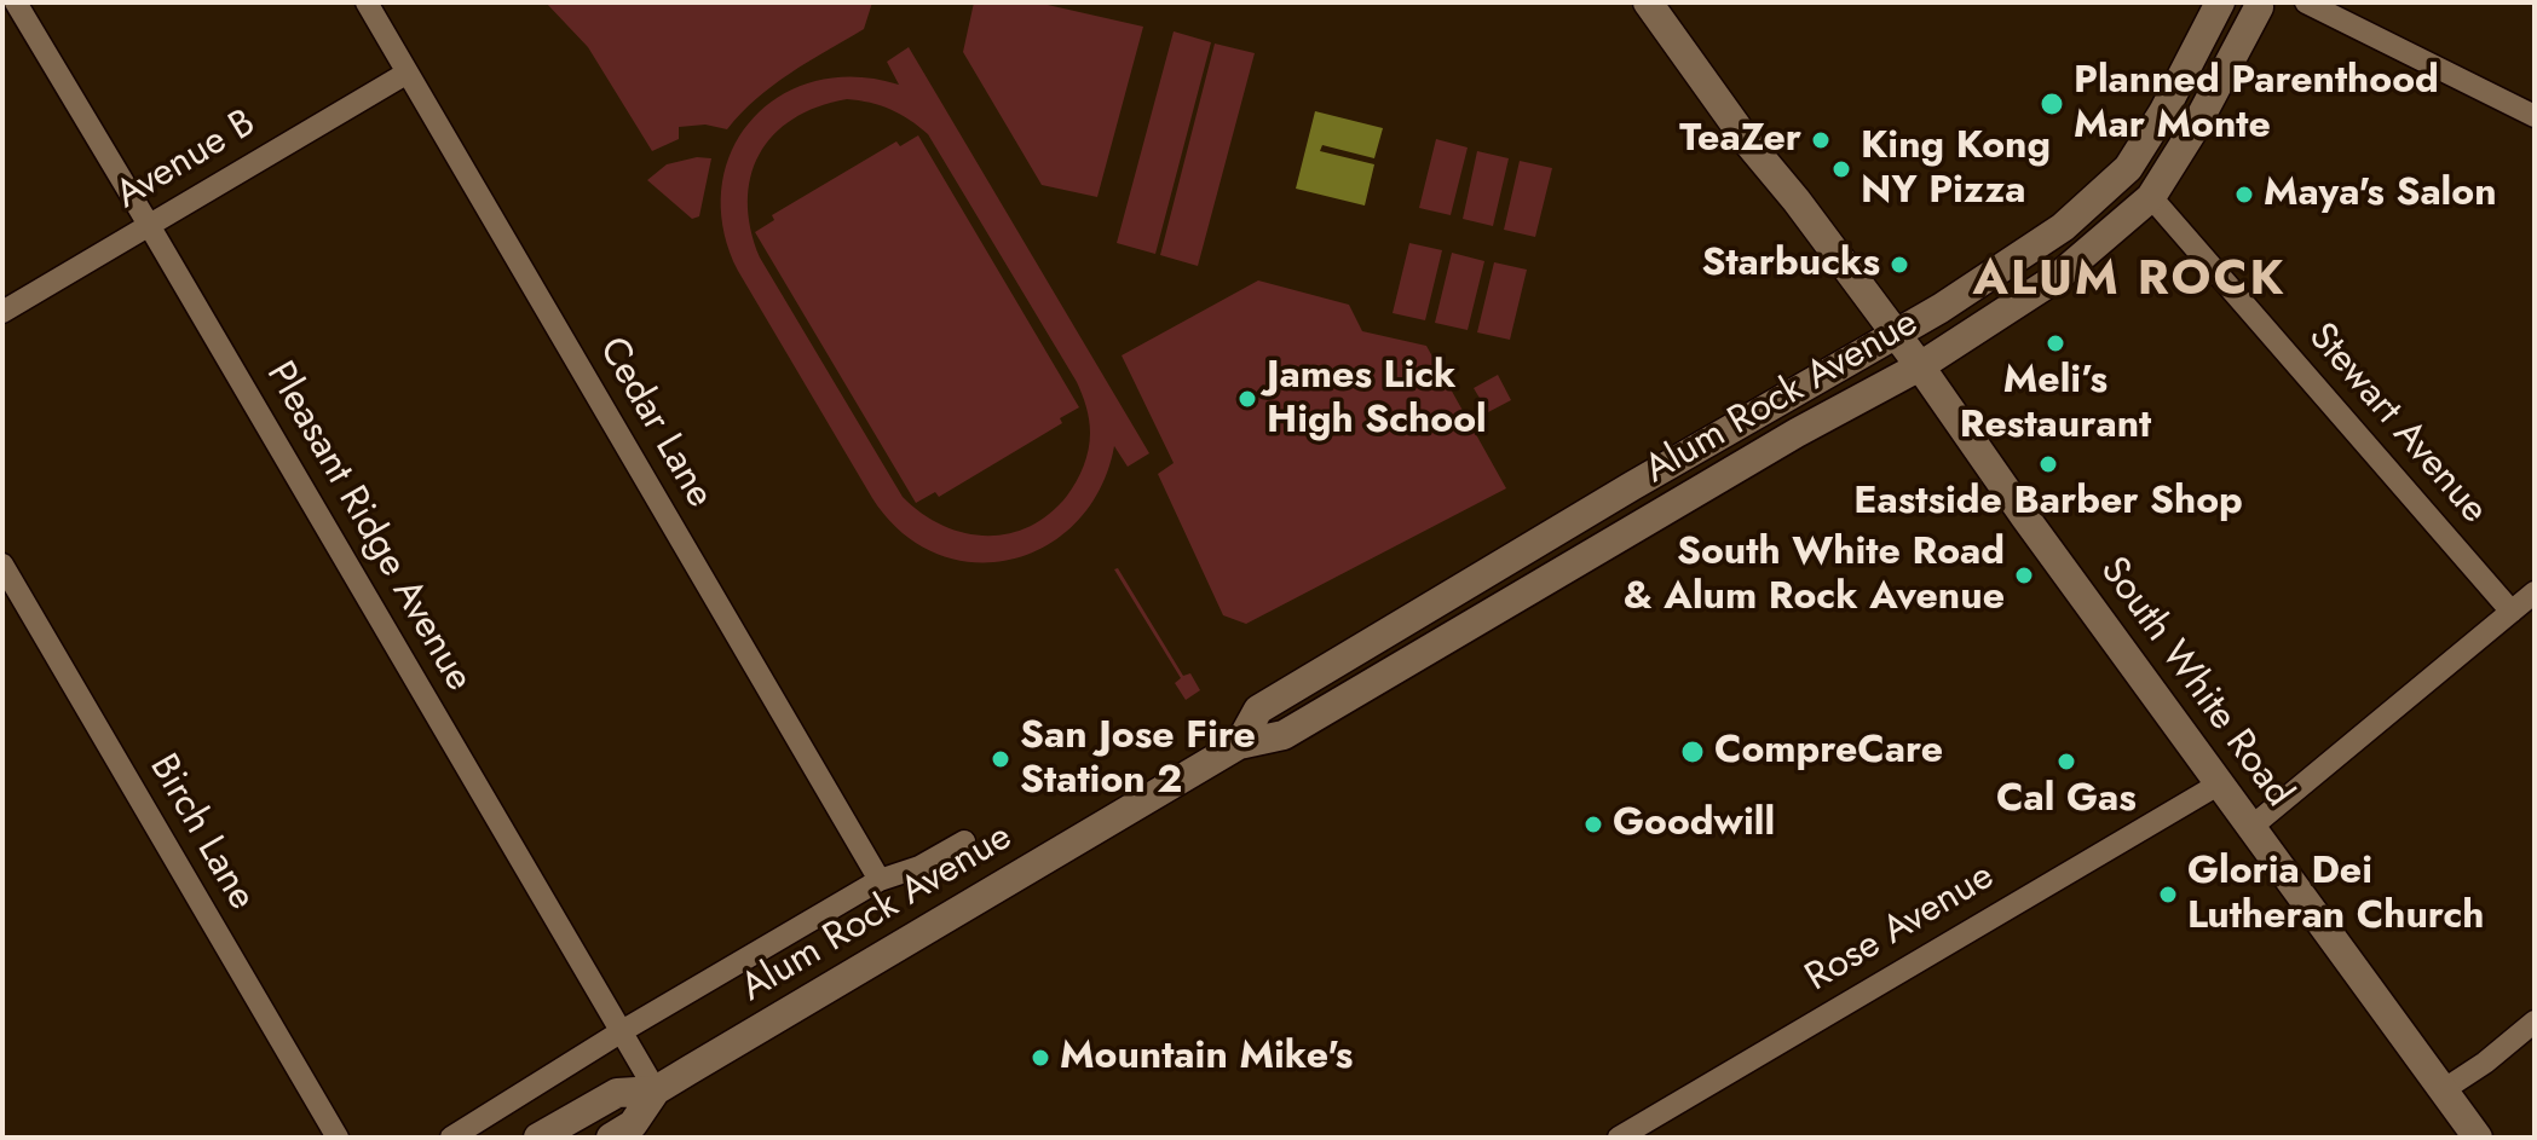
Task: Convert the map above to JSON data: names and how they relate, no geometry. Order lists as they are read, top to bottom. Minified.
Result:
{"streets":{"main road":["Alum Rock Avenue","South White Road"],"street":["Avenue B","Cedar Lane","Stewart Avenue","Pleasant Ridge Avenue","Birch Lane","Rose Avenue"]},"crossings":[["Avenue B","Cedar Lane"],["Avenue B","Pleasant Ridge Avenue"],["Alum Rock Avenue","Cedar Lane"],["Alum Rock Avenue","Stewart Avenue"],["Alum Rock Avenue","Pleasant Ridge Avenue"],["Alum Rock Avenue","South White Road"],["South White Road","Rose Avenue"]],"districts":["ALUM ROCK"],"places":["Planned Parenthood Mar Monte","TeaZer","King Kong NY Pizza","Maya's Salon","Starbucks","Meli’s Restaurant","James Lick High School","Eastside Barber Shop","South White Road & Alum Rock Avenue","CompreCare","San Jose Fire Station 2","Cal Gas","Goodwill","Gloria Dei Lutheran Church","Mountain Mike's"]}
